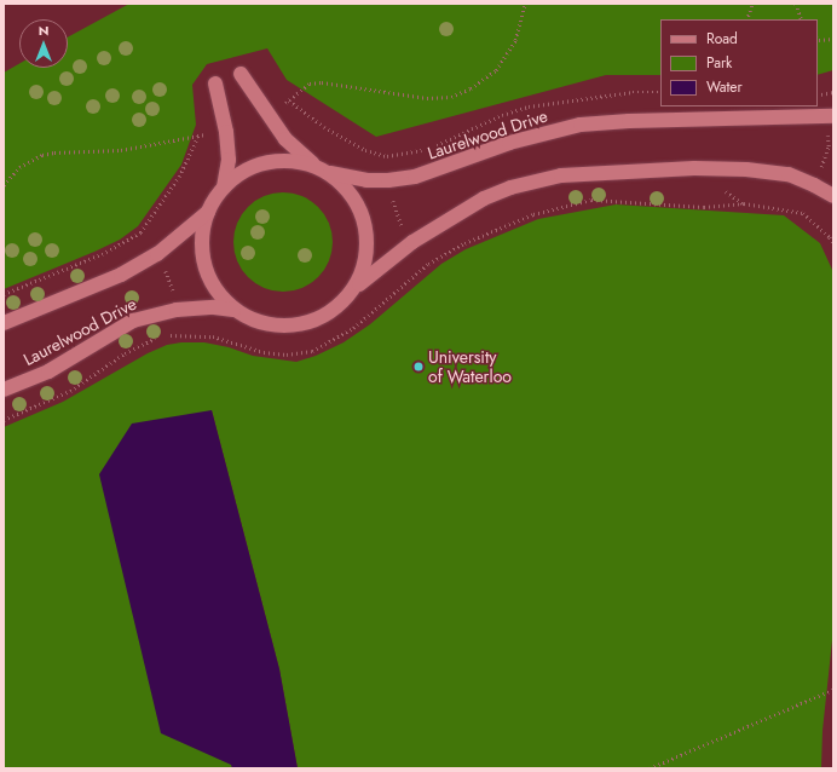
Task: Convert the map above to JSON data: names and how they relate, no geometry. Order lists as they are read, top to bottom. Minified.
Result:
{"streets":{"street":["Laurelwood Drive"]},"places":["University of Waterloo"],"legend":["Road","Park","Water"],"north":"top"}
